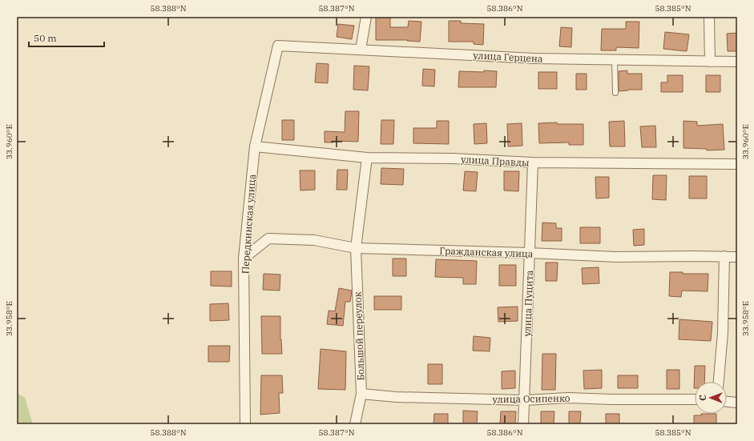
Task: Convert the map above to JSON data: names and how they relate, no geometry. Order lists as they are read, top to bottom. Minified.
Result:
{"streets":{"street":["улица Герцена","улица Правды","Передкинская улица","Гражданская улица","улица Пуцита","Большой переулок","улица Осипенко"]},"crossings":[["улица Герцена","Передкинская улица"],["улица Правды","Передкинская улица"],["улица Правды","улица Пуцита"],["улица Правды","Большой переулок"],["Передкинская улица","Гражданская улица"],["Гражданская улица","улица Пуцита"],["Гражданская улица","Большой переулок"],["улица Пуцита","улица Осипенко"],["Большой переулок","улица Осипенко"]],"scale_bar":"50 m","north":"left","coordinates":["58.388°N","58.387°N","58.386°N","58.385°N","33.960°E","33.958°E"]}
